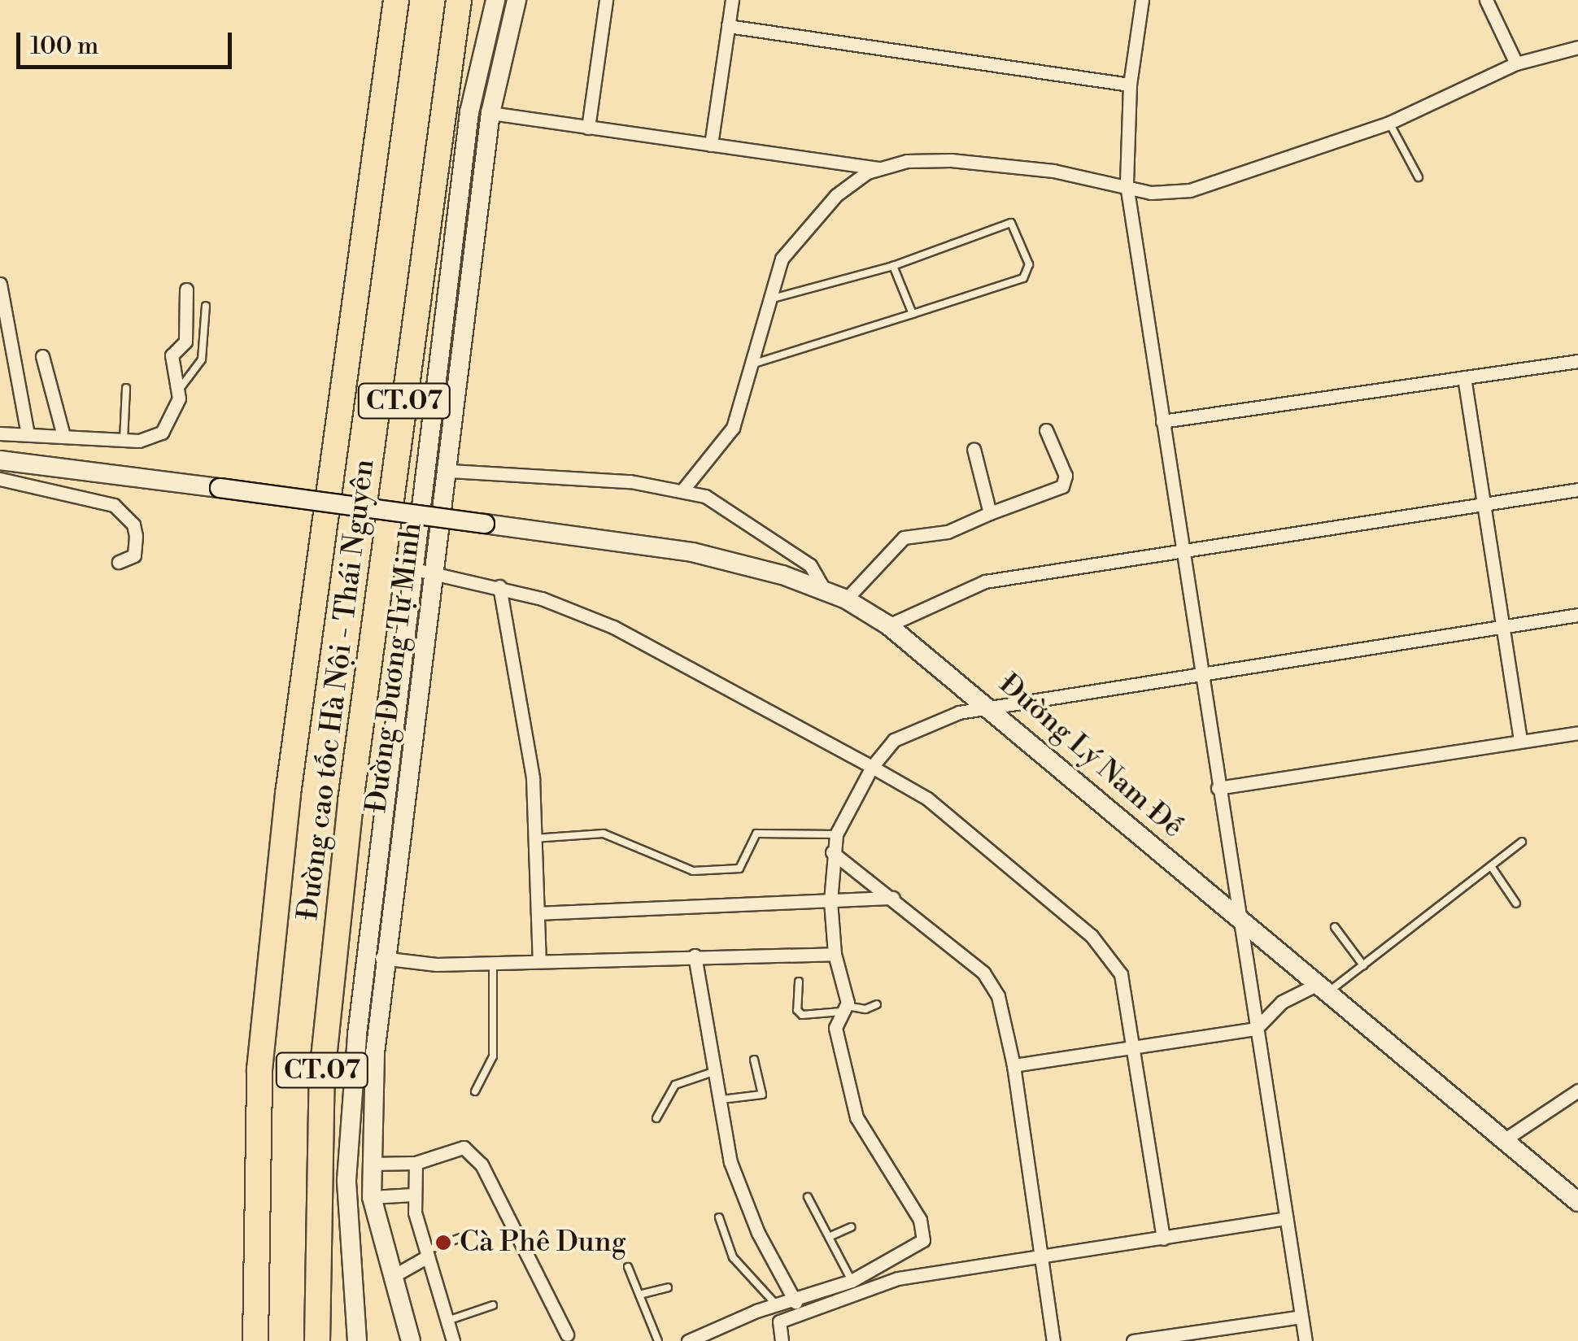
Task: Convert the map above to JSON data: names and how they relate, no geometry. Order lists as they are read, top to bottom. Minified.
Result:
{"streets":{"highway":["CT.07","Đường cao tốc Hà Nội - Thái Nguyên"],"street":["Đường Dương Tự Minh","Đường Lý Nam Đế"]},"places":["Cà Phê Dung"],"scale_bar":"100 m"}
